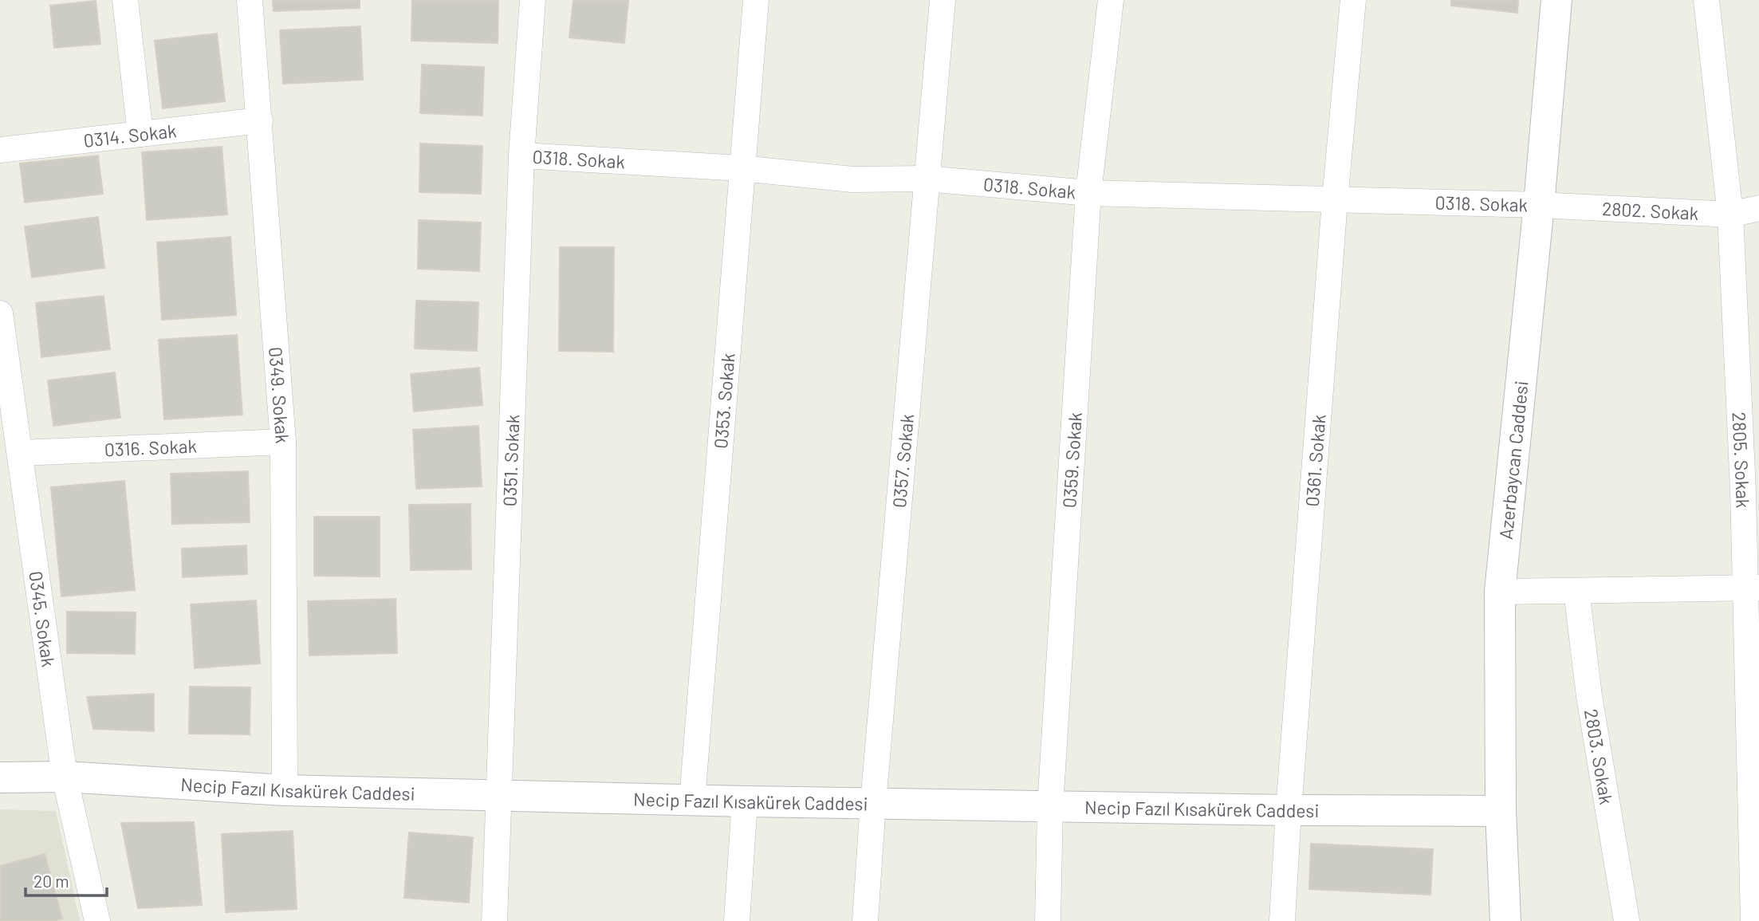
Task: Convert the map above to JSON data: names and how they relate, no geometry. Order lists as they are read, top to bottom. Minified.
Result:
{"streets":{"street":["0314. Sokak","0318. Sokak","2802. Sokak","0349. Sokak","0353. Sokak","0316. Sokak","0351. Sokak","0357. Sokak","0359. Sokak","0361. Sokak","Azerbaycan Caddesi","2805. Sokak","0345. Sokak","2803. Sokak","Necip Fazıl Kısakürek Caddesi"]},"crossings":[["0314. Sokak","0349. Sokak"],["0318. Sokak","2802. Sokak"],["0318. Sokak","0353. Sokak"],["0318. Sokak","0351. Sokak"],["0318. Sokak","0357. Sokak"],["0318. Sokak","0359. Sokak"],["0318. Sokak","0361. Sokak"],["0318. Sokak","Azerbaycan Caddesi"],["2802. Sokak","Azerbaycan Caddesi"],["2802. Sokak","2805. Sokak"],["0349. Sokak","0316. Sokak"],["0349. Sokak","Necip Fazıl Kısakürek Caddesi"],["0353. Sokak","Necip Fazıl Kısakürek Caddesi"],["0316. Sokak","0345. Sokak"],["0351. Sokak","Necip Fazıl Kısakürek Caddesi"],["0357. Sokak","Necip Fazıl Kısakürek Caddesi"],["0359. Sokak","Necip Fazıl Kısakürek Caddesi"],["0361. Sokak","Necip Fazıl Kısakürek Caddesi"],["Azerbaycan Caddesi","Necip Fazıl Kısakürek Caddesi"],["0345. Sokak","Necip Fazıl Kısakürek Caddesi"]],"scale_bar":"20 m"}
